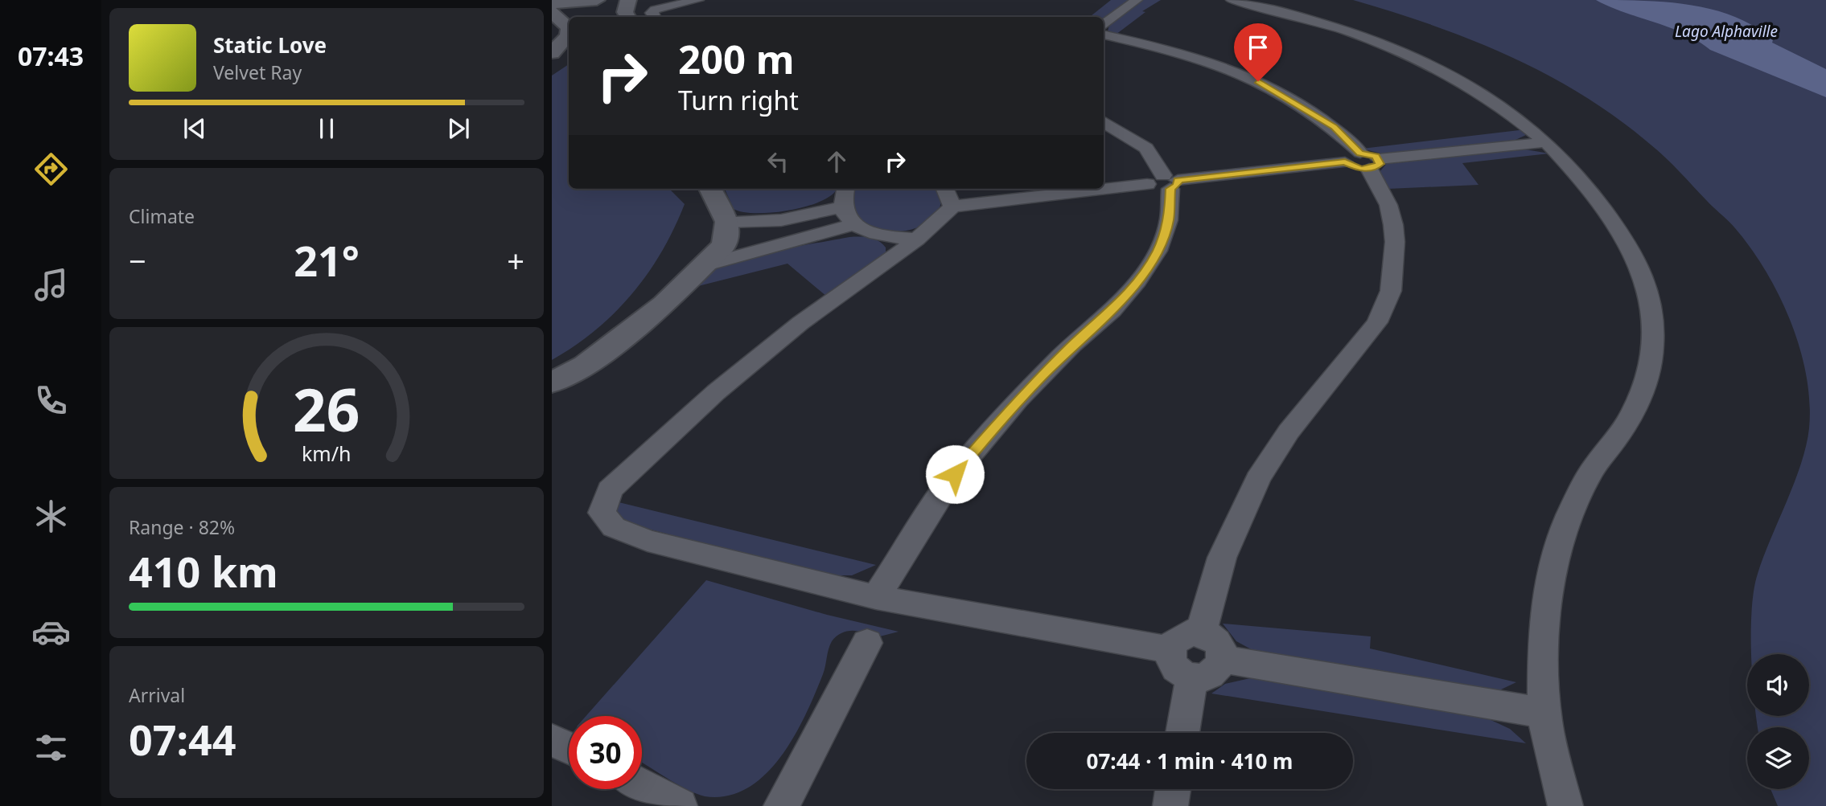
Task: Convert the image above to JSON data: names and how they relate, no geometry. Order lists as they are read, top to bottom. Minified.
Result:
{"water":["Lago Alphaville"],"page":{"tabs":"07:43","turn":["200 m","Turn right"],"song":["Static Love","Velvet Ray"],"tile":["Climate",["Range · 82%","410 km"],["Arrival","07:44"]],"heat":["−","21°","+"],"limit":"30","trip":"07:44 · 1 min · 410 m","gauge":["26","km/h"]}}
